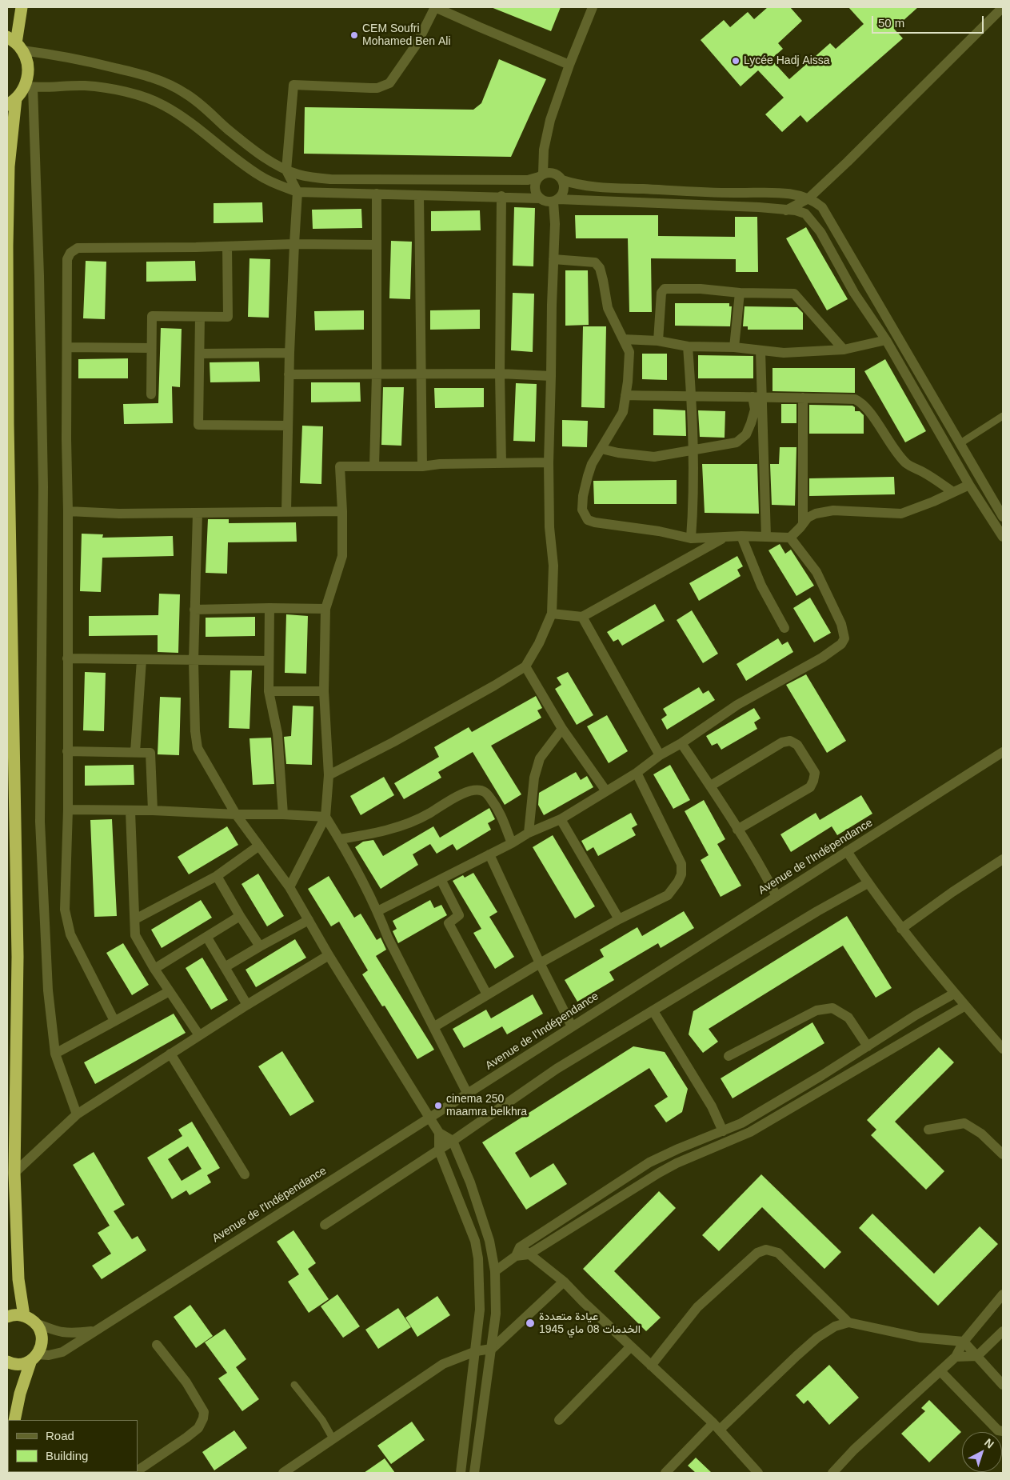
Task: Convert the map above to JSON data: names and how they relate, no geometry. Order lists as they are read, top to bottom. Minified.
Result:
{"streets":{"street":["Avenue de l'Indépendance"]},"places":["CEM Soufri Mohamed Ben Ali","Lycée Hadj Aissa","cinema 250 maamra belkhra","عيادة متعددة الخدمات 08 ماي 1945"],"legend":["Road","Building"],"scale_bar":"50 m","north":"top right"}
